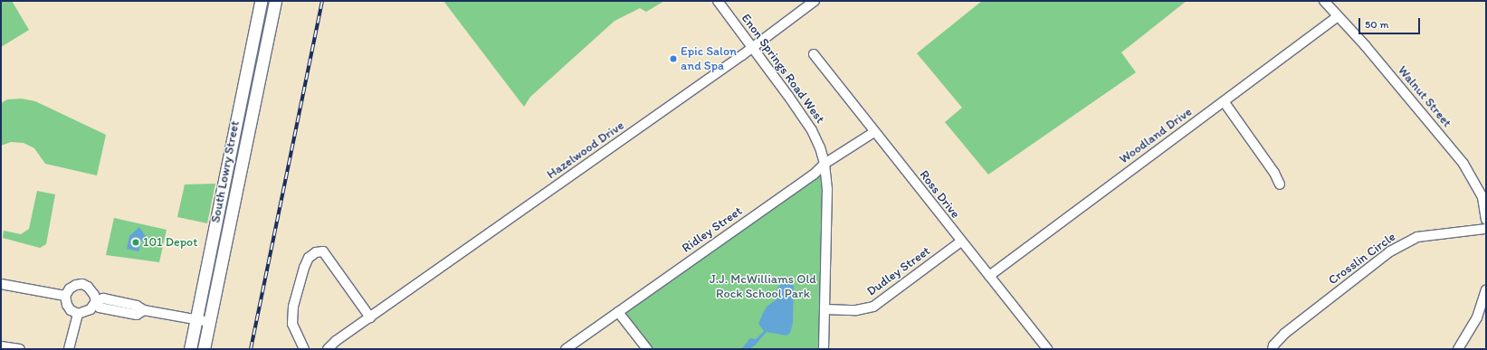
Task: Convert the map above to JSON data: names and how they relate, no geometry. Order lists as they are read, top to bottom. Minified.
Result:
{"streets":{"main road":["South Lowry Street"],"street":["Enon Springs Road West","Walnut Street","Woodland Drive","Hazelwood Drive","Ross Drive","Ridley Street","Crosslin Circle","Dudley Street"]},"crossings":[["Enon Springs Road West","Hazelwood Drive"],["Enon Springs Road West","Ridley Street"],["Enon Springs Road West","Dudley Street"],["Walnut Street","Woodland Drive"],["Woodland Drive","Ross Drive"],["Ross Drive","Ridley Street"],["Ross Drive","Dudley Street"]],"parks":["J.J. McWilliams Old Rock School Park"],"places":["Epic Salon and Spa","101 Depot"],"scale_bar":"50 m"}
